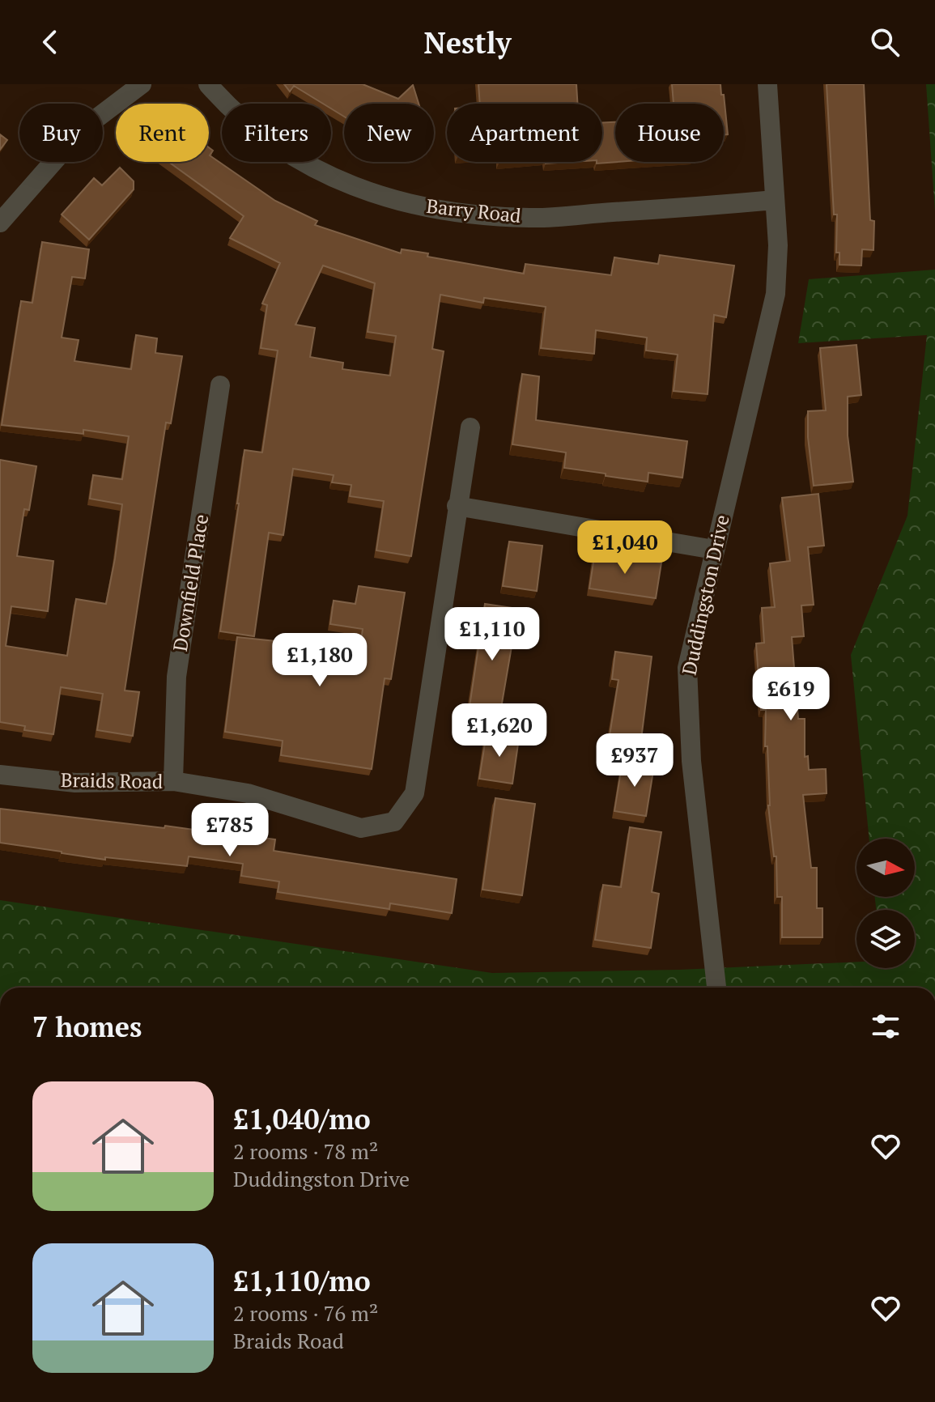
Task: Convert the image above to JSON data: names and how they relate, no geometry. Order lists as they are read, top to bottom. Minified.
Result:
{"streets":{"street":["Barry Road","Downfield Place","Duddingston Drive","Braids Road"]},"crossings":[["Barry Road","Duddingston Drive"],["Downfield Place","Braids Road"]],"north":"right","page":{"header":"Nestly","chip":["Buy","Rent","Filters","New","Apartment","House"],"price":["£1,040","£1,110","£1,180","£619","£1,620","£937","£785"],"heading":"7 homes","list":[{"name":"£1,040/mo","note":"2 rooms · 78 m² · Duddingston Drive"},{"name":"£1,110/mo","note":"2 rooms · 76 m² · Braids Road"}]}}
